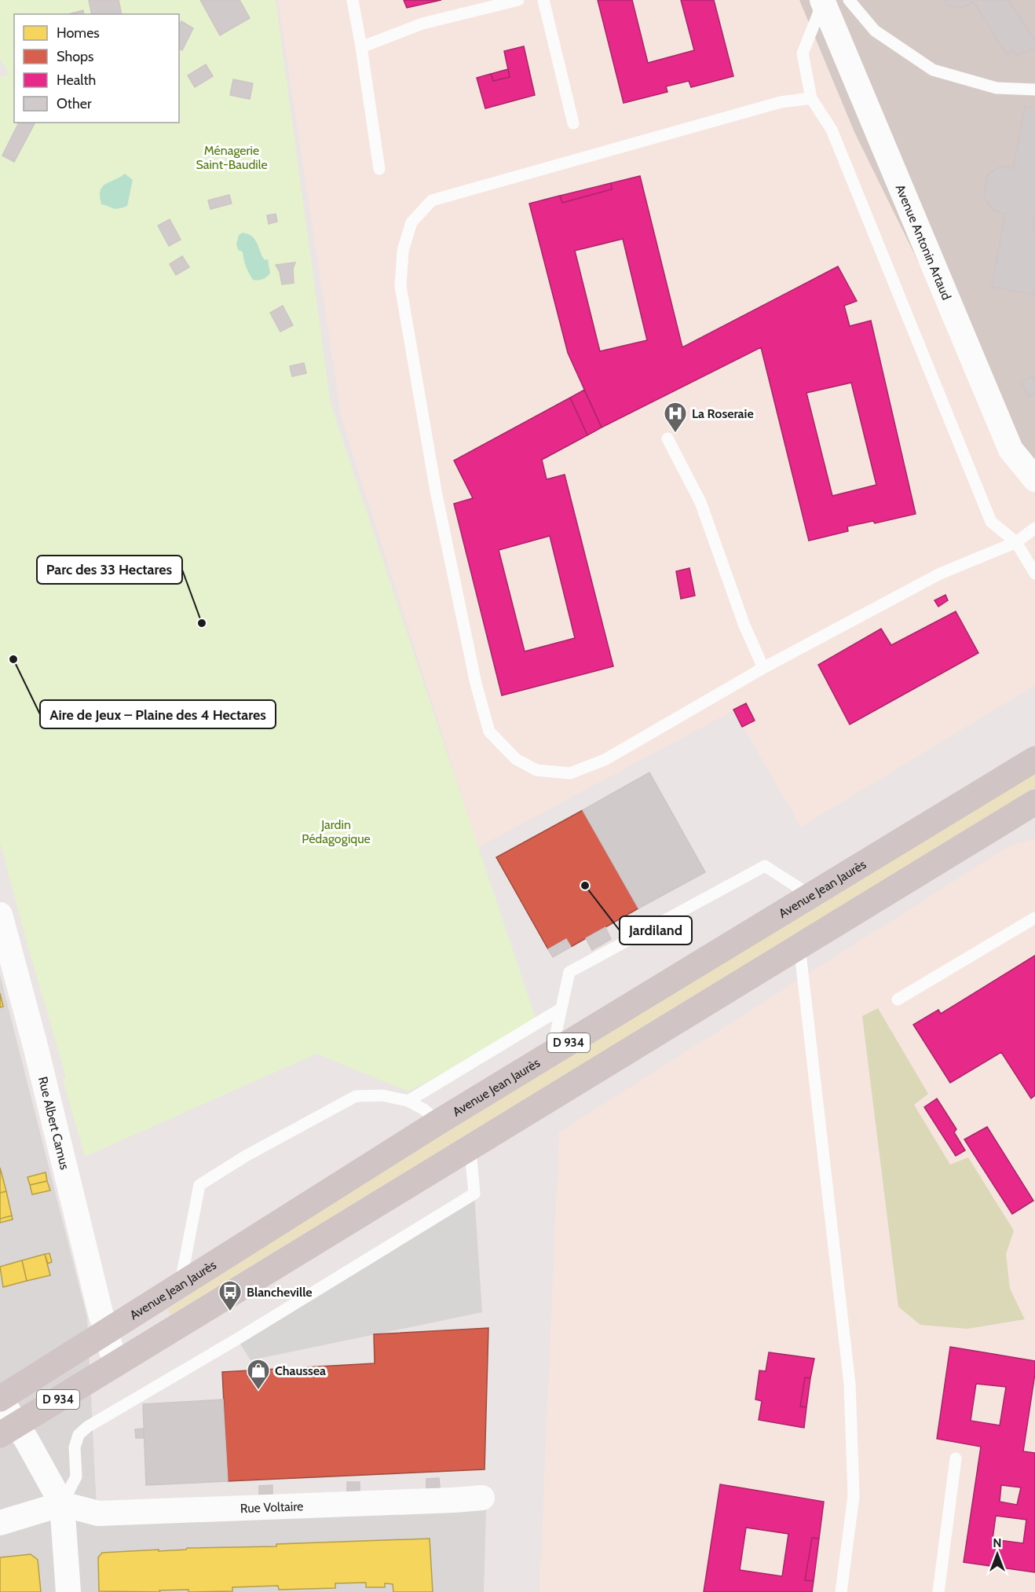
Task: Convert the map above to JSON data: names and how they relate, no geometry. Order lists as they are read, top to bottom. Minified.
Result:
{"streets":{"main road":["Avenue Jean Jaurès","D 934"],"street":["Avenue Antonin Artaud","Rue Albert Camus","Rue Voltaire"]},"crossings":[["Avenue Jean Jaurès","D 934"],["Avenue Jean Jaurès","Rue Albert Camus"],["D 934","Rue Albert Camus"]],"parks":["Ménagerie Saint-Baudile","Jardin Pédagogique"],"places":{"hospital":["La Roseraie"],"other":["Parc des 33 Hectares","Aire de Jeux – Plaine des 4 Hectares","Jardiland"],"bus stop":["Blancheville"],"shop":["Chaussea"]},"legend":["Homes","Shops","Health","Other"],"north":"top"}
